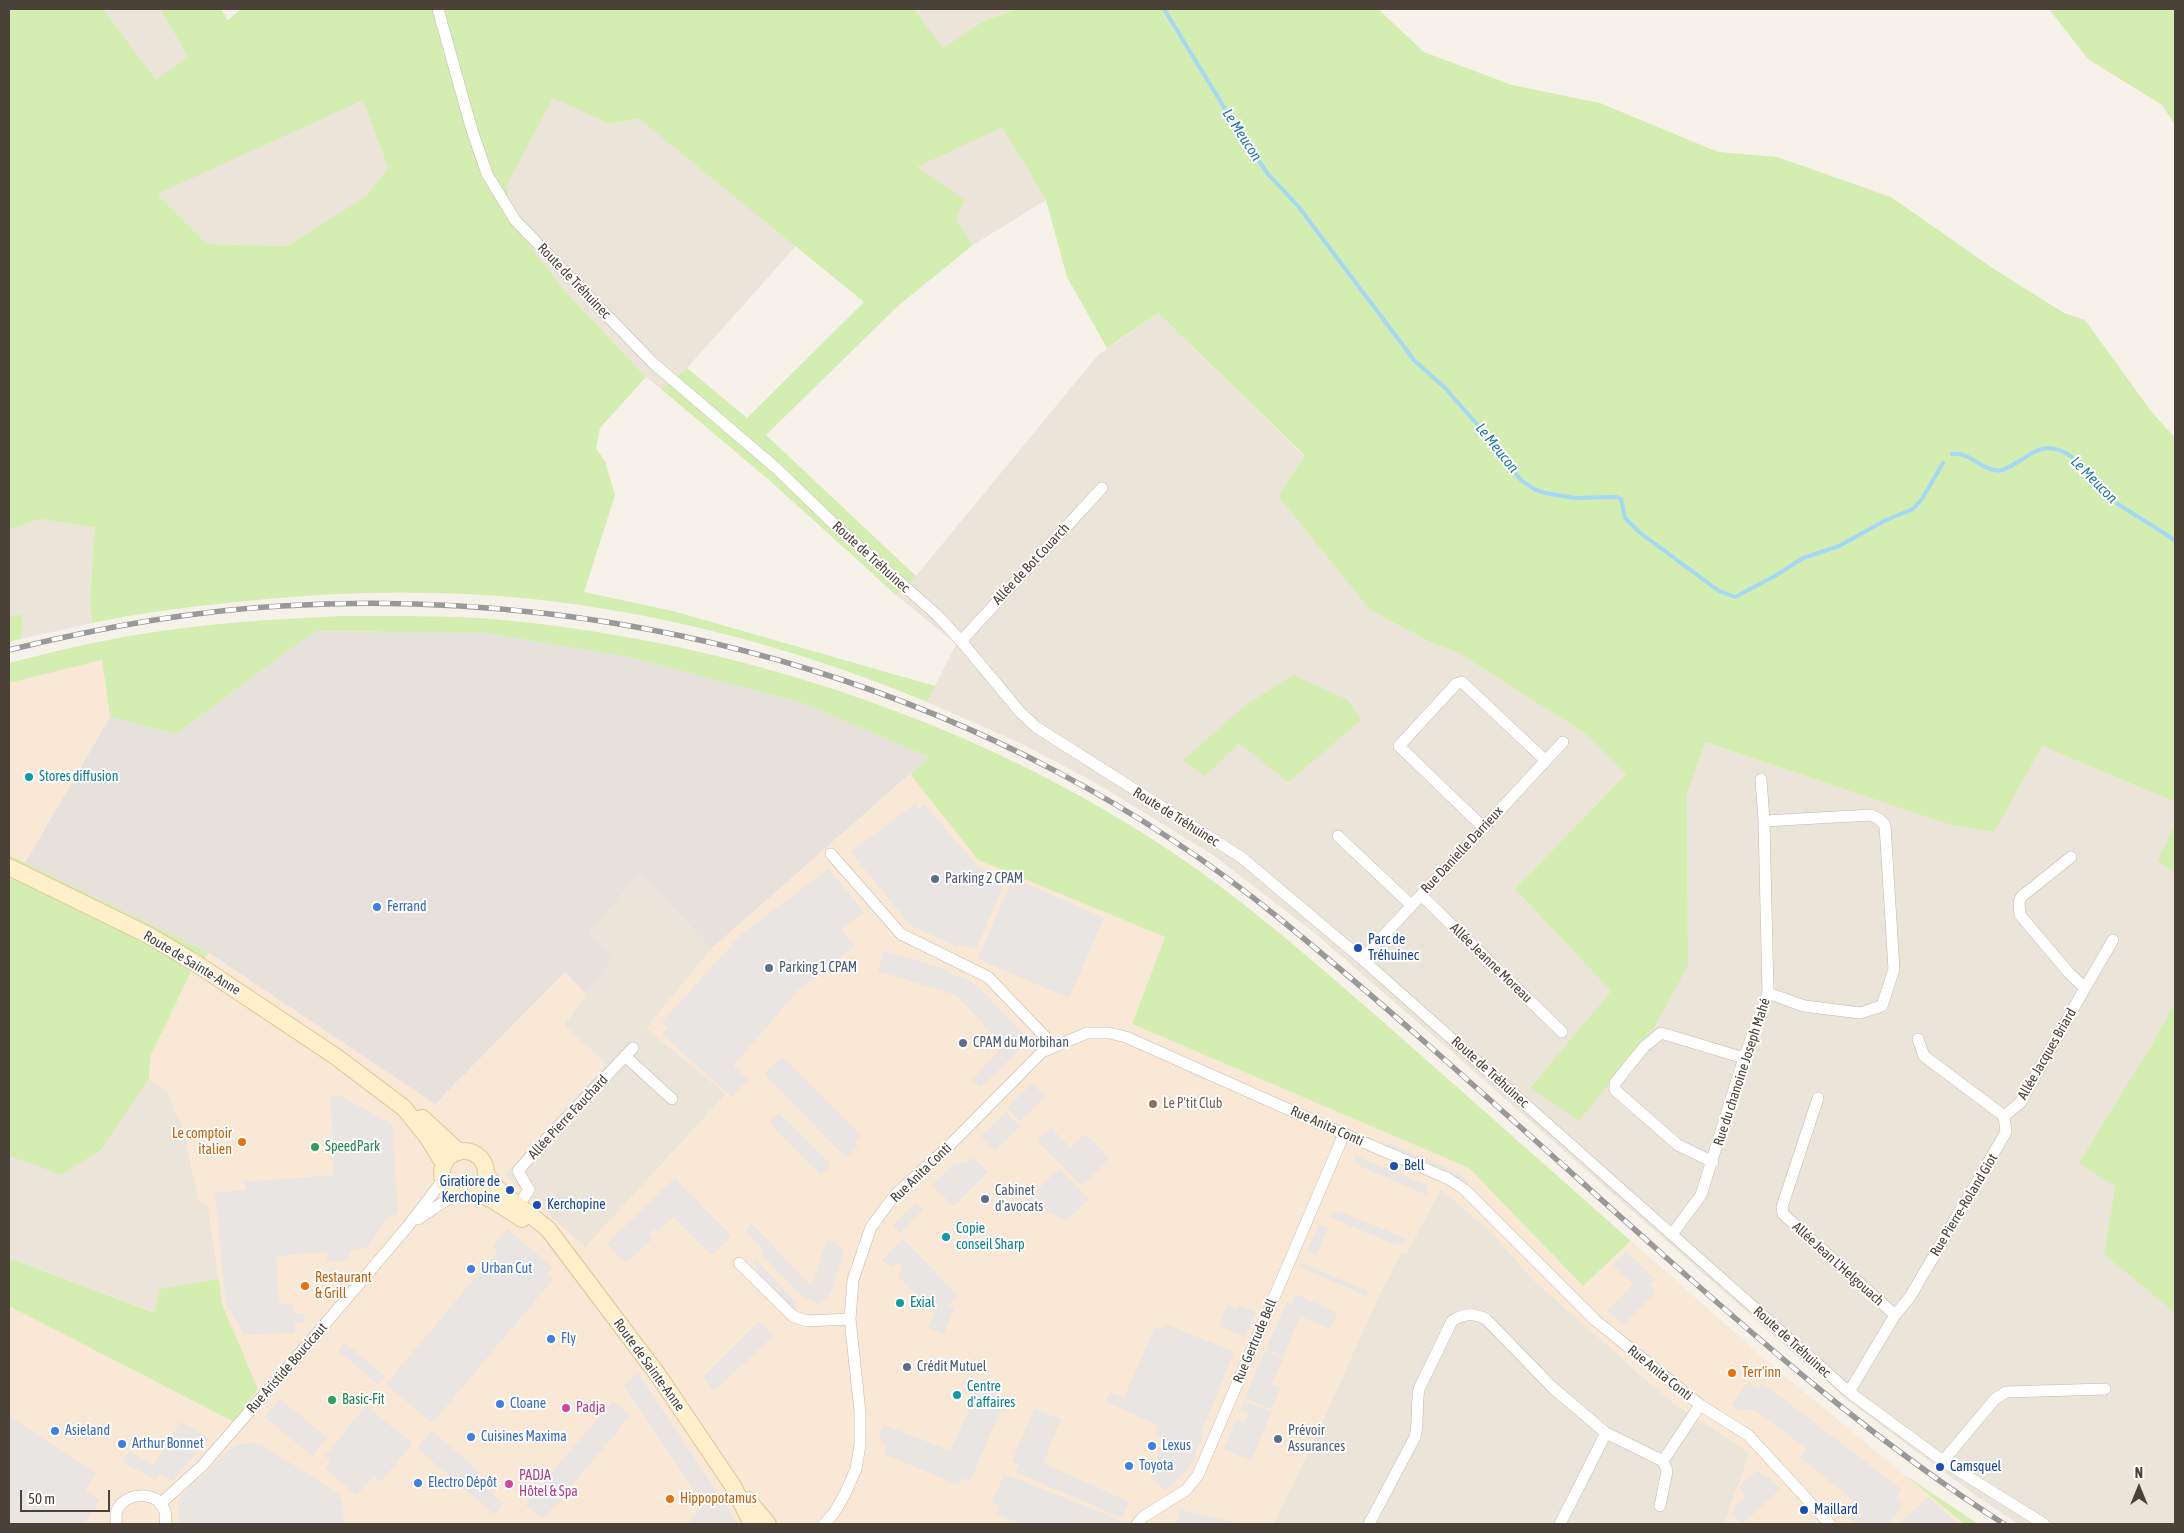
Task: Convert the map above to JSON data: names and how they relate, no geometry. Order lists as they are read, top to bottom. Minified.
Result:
{"streets":{"main road":["Route de Sainte-Anne"],"street":["Route de Tréhuinec","Allée de Bot Couarch","Rue Danielle Darrieux","Allée Jeanne Moreau","Allée Jacques Briard","Rue du chanoine Joseph Mahé","Allée Pierre Fauchard","Rue Anita Conti","Rue Pierre-Roland Giot","Allée Jean L'Helgouach","Rue Gertrude Bell","Rue Aristide Boucicaut"]},"crossings":[["Route de Tréhuinec","Allée de Bot Couarch"],["Route de Tréhuinec","Rue Danielle Darrieux"],["Route de Tréhuinec","Rue du chanoine Joseph Mahé"],["Route de Tréhuinec","Rue Pierre-Roland Giot"],["Rue Danielle Darrieux","Allée Jeanne Moreau"],["Route de Sainte-Anne","Allée Pierre Fauchard"],["Route de Sainte-Anne","Rue Aristide Boucicaut"],["Allée Jacques Briard","Rue Pierre-Roland Giot"],["Rue Anita Conti","Rue Gertrude Bell"],["Rue Pierre-Roland Giot","Allée Jean L'Helgouach"]],"water":["Le Meucon"],"places":["Stores diffusion","Parking 2 CPAM","Ferrand","Parc de Tréhuinec","Parking 1 CPAM","CPAM du Morbihan","Le P'tit Club","Le comptoir italien","SpeedPark","Bell","Giratiore de Kerchopine","Cabinet d'avocats","Kerchopine","Copie conseil Sharp","Urban Cut","Restaurant & Grill","Exial","Fly","Crédit Mutuel","Terr'inn","Centre d'affaires","Basic-Fit","Cloane","Padja","Asieland","Cuisines Maxima","Prévoir Assurances","Arthur Bonnet","Lexus","Toyota","Camsquel","Electro Dépôt","PADJA Hôtel & Spa","Hippopotamus","Maillard"],"scale_bar":"50 m","north":"top"}
